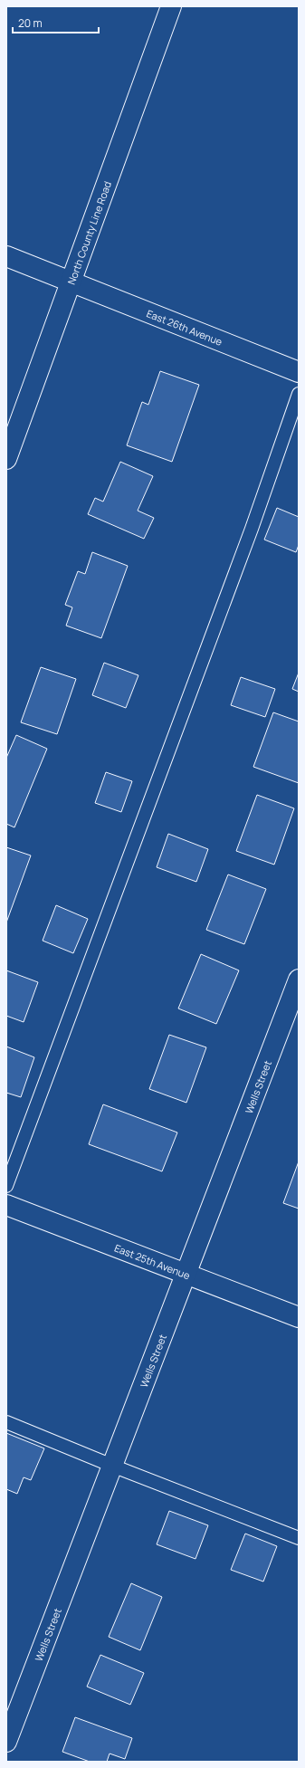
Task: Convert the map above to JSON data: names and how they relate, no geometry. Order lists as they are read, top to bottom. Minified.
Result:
{"streets":{"street":["North County Line Road","East 26th Avenue","Wells Street","East 25th Avenue"]},"crossings":[["North County Line Road","East 26th Avenue"],["Wells Street","East 25th Avenue"]],"scale_bar":"20 m"}
